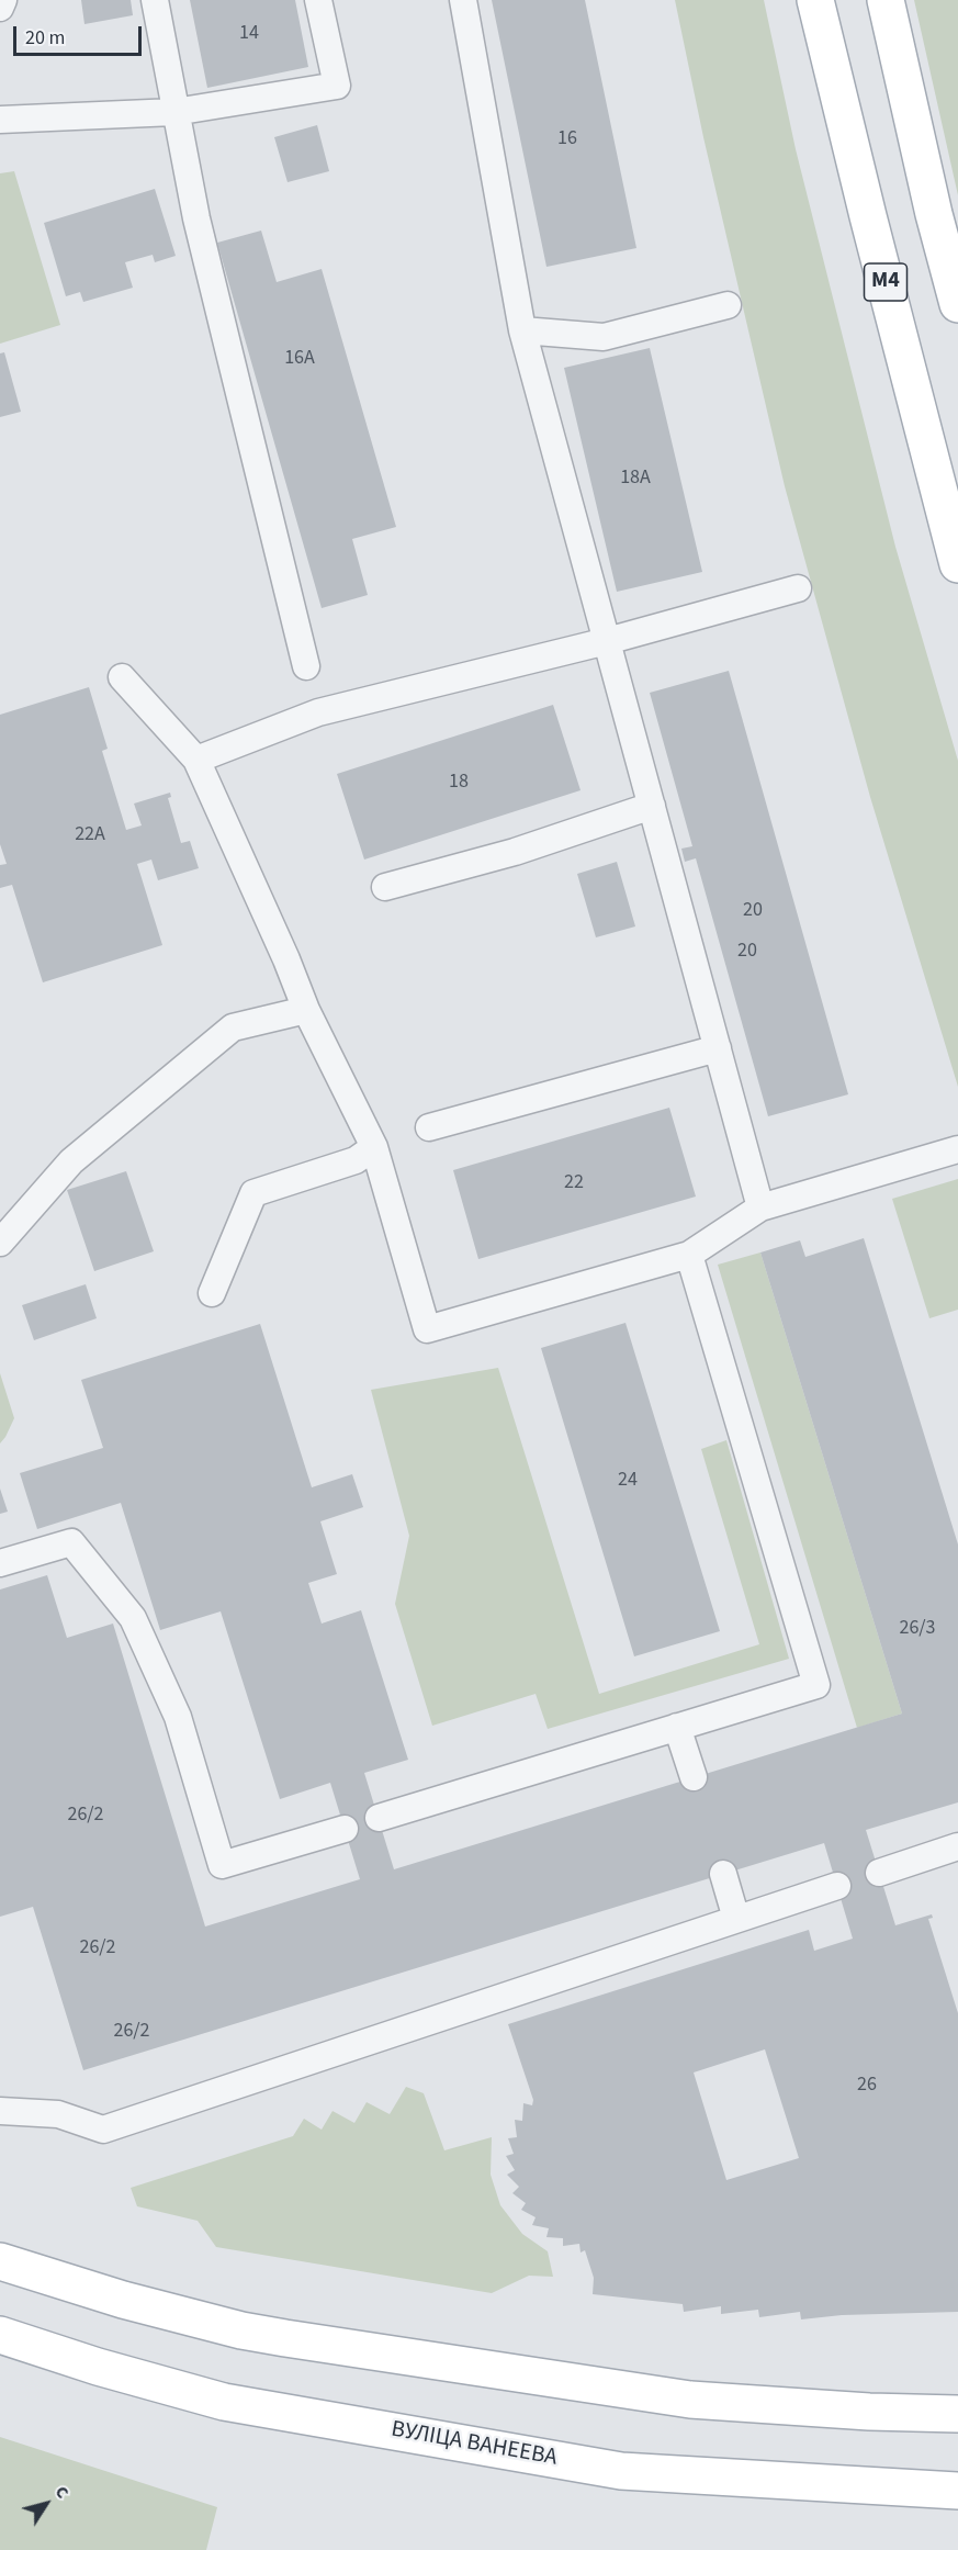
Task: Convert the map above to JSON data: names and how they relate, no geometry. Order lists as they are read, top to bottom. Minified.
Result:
{"streets":{"main road":["М4","ВУЛІЦА ВАНЕЕВА"]},"house_numbers":["14","16","16А","18А","18","22А","20","20","22","24","26/3","26/2","26/2","26/2","26"],"scale_bar":"20 m","north":"top right"}
